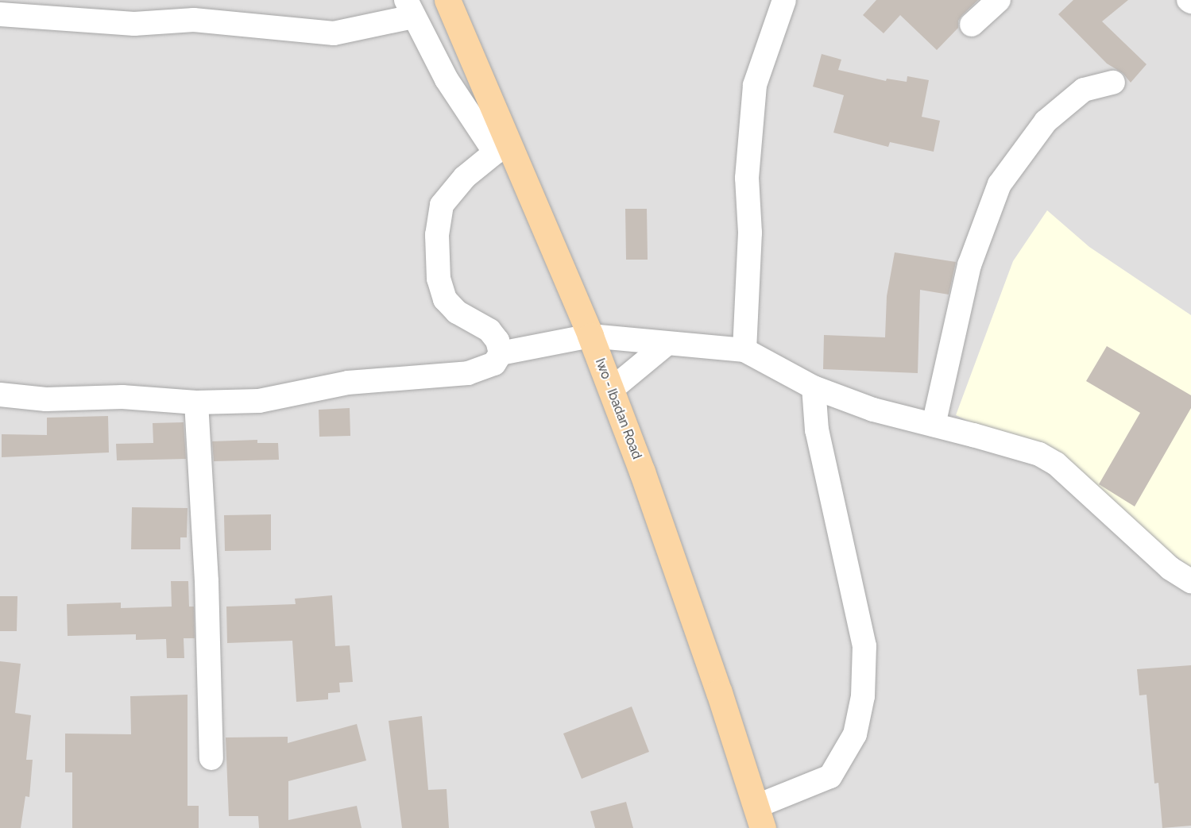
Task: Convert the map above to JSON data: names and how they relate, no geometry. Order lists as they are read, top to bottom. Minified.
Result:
{"streets":{"main road":["Iwo - Ibadan Road"]}}
